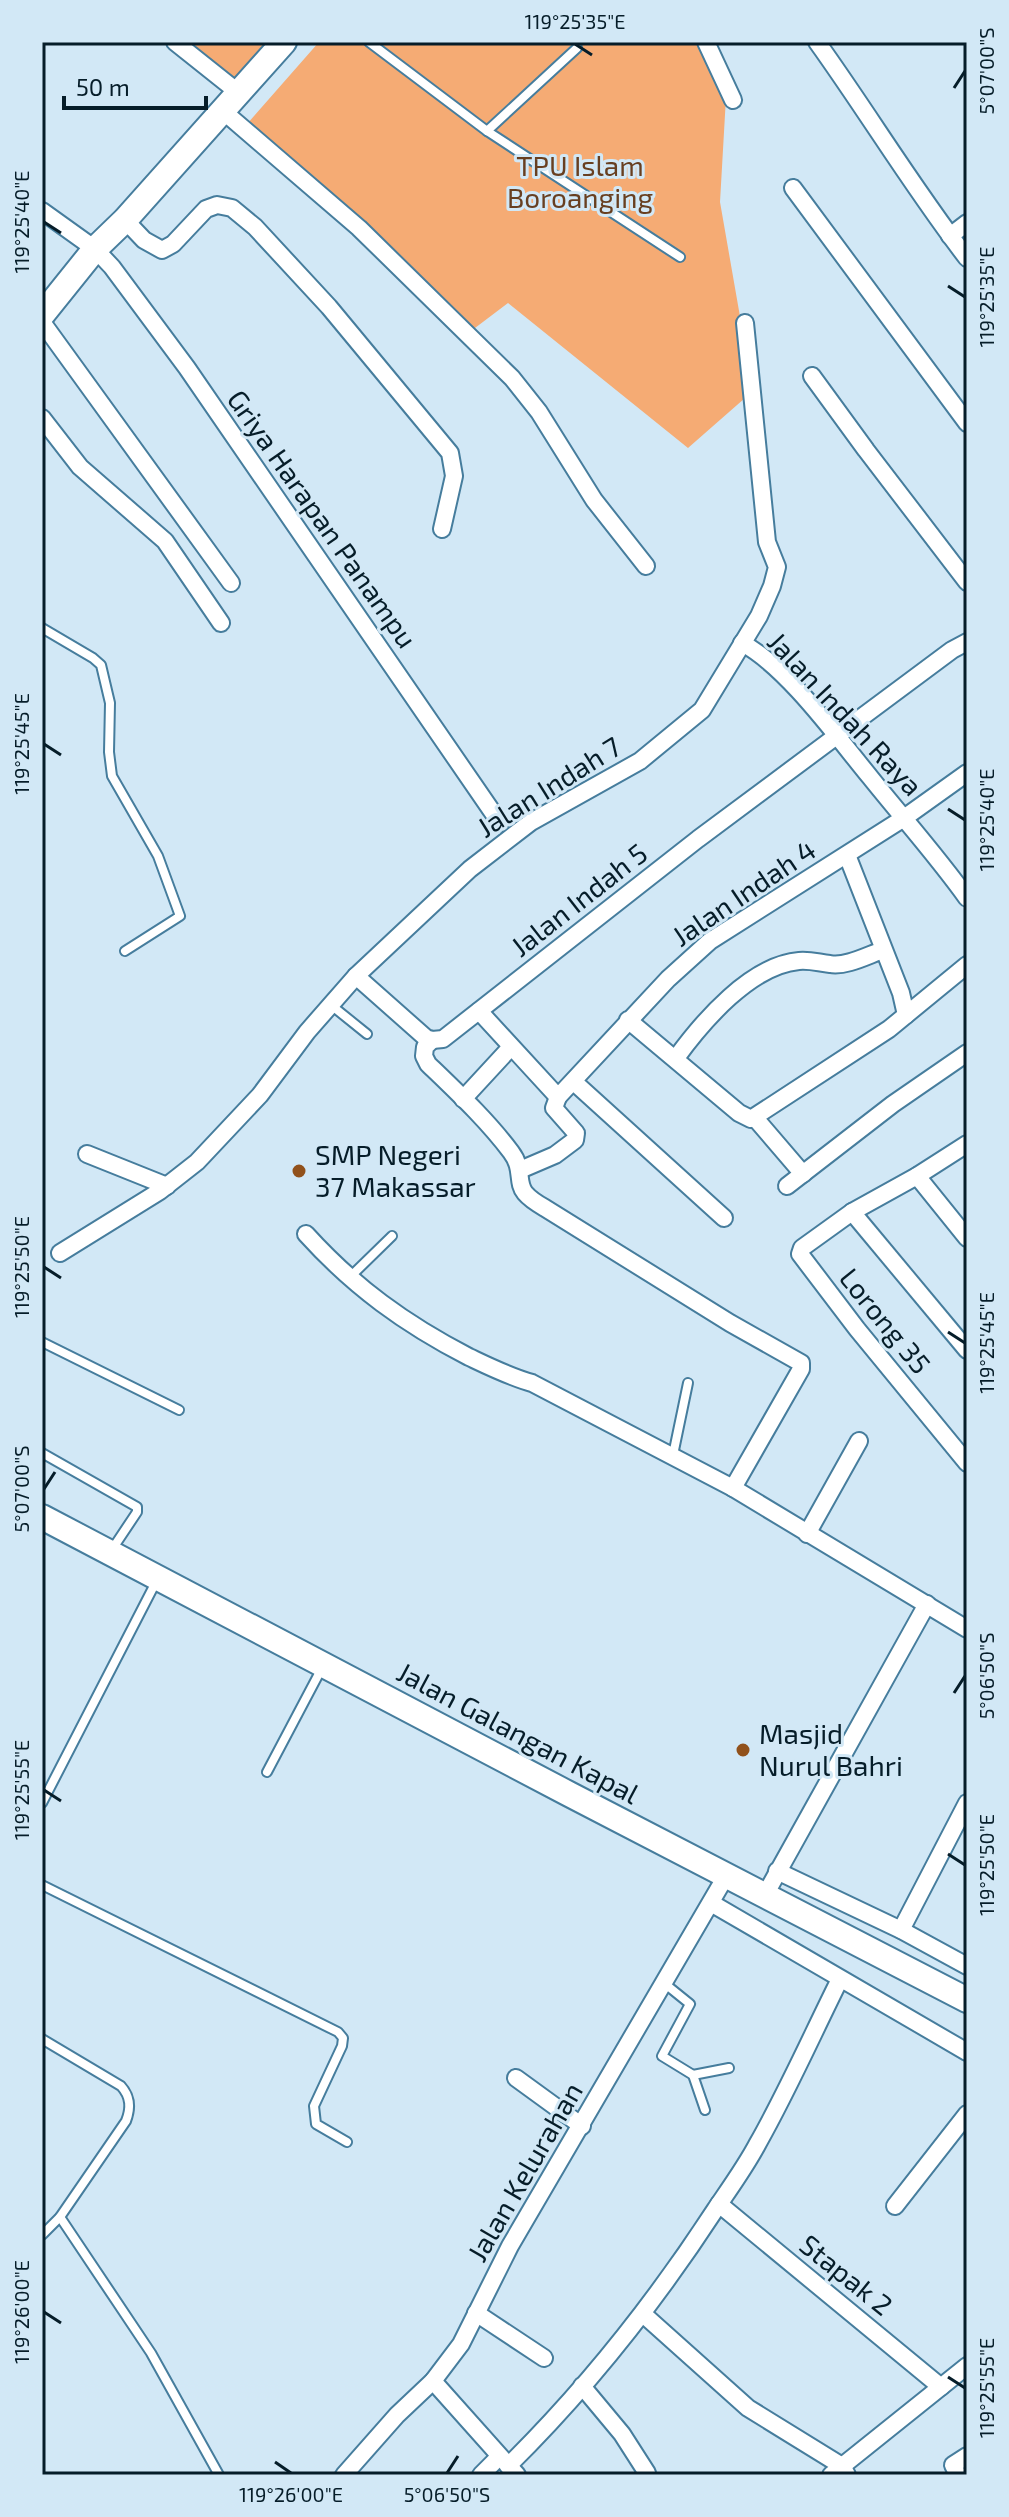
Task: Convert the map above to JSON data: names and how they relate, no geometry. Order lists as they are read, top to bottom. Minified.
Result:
{"streets":{"main road":["Jalan Galangan Kapal"],"street":["Griya Harapan Panampu","Jalan Indah Raya","Jalan Indah 7","Jalan Indah 4","Jalan Indah 5","Lorong 35","Jalan Kelurahan","Stapak 2"]},"crossings":[["Jalan Indah Raya","Jalan Indah 7"],["Jalan Indah Raya","Jalan Indah 4"],["Jalan Indah Raya","Jalan Indah 5"],["Jalan Galangan Kapal","Jalan Kelurahan"]],"parks":["TPU Islam Boroanging"],"places":["SMP Negeri 37 Makassar","Masjid Nurul Bahri"],"scale_bar":"50 m","coordinates":["119°25'35\"E","5°07'00\"S","119°25'40\"E","119°25'45\"E","119°25'50\"E","5°06'50\"S","119°25'55\"E","119°26'00\"E"]}
